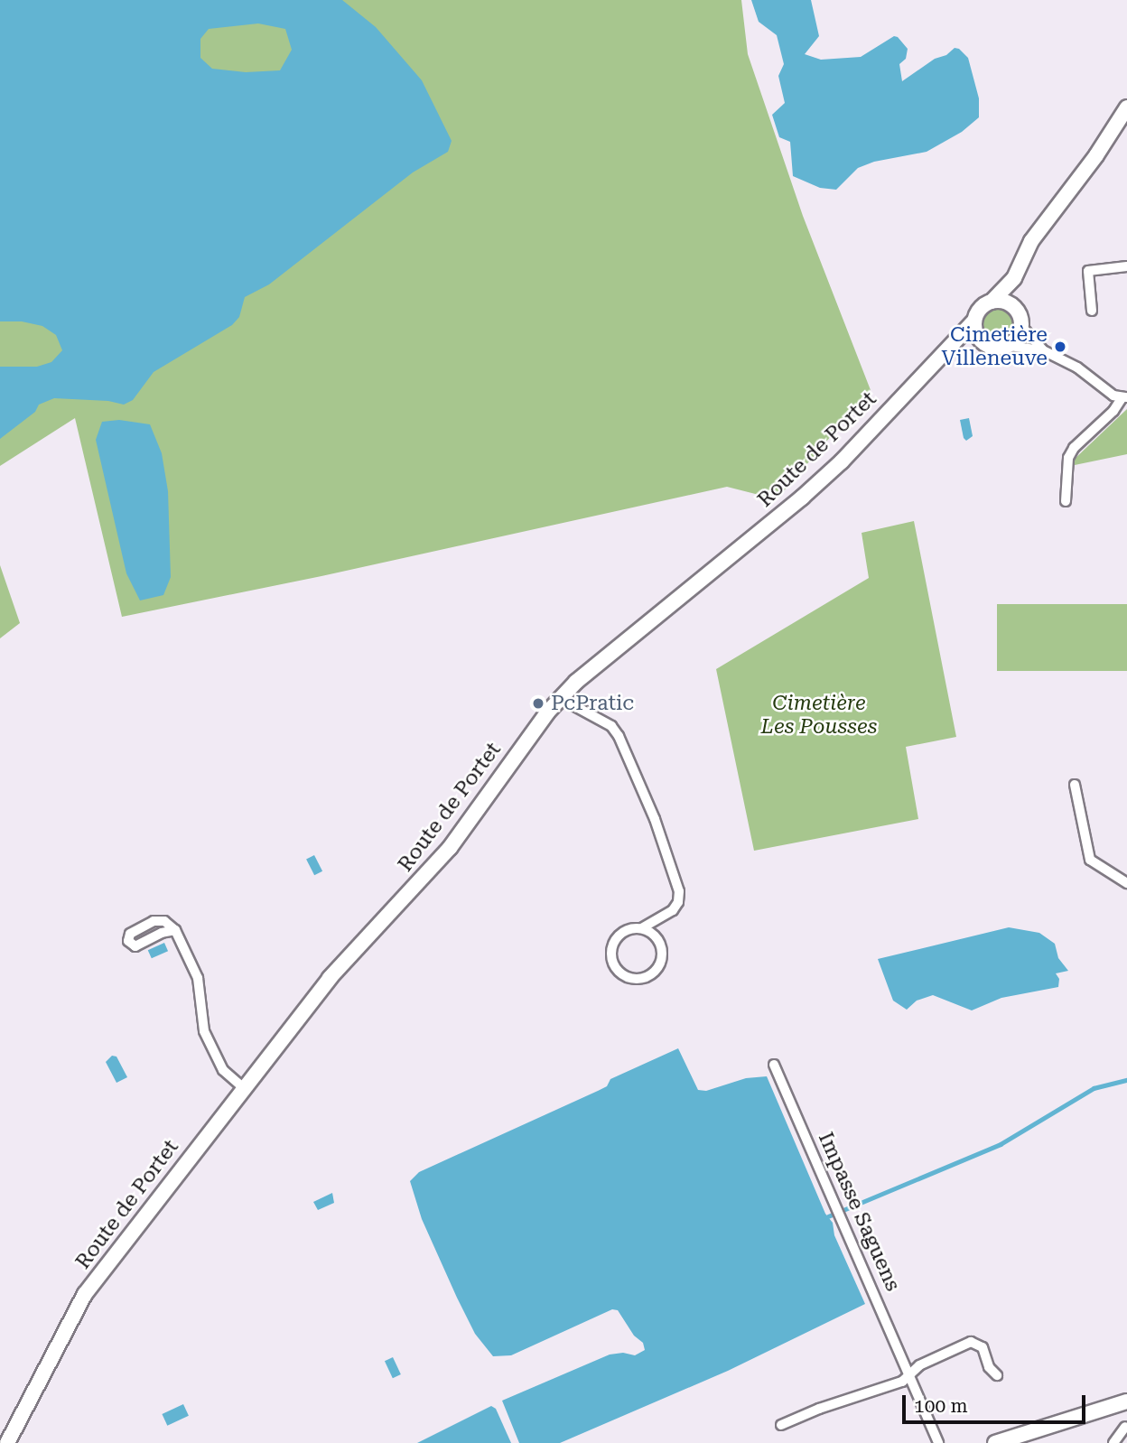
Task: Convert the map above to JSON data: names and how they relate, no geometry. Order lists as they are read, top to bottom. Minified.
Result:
{"streets":{"street":["Route de Portet","Impasse Saguens"]},"parks":["Cimetière Les Pousses"],"places":["Cimetière Villeneuve","PcPratic"],"scale_bar":"100 m"}
